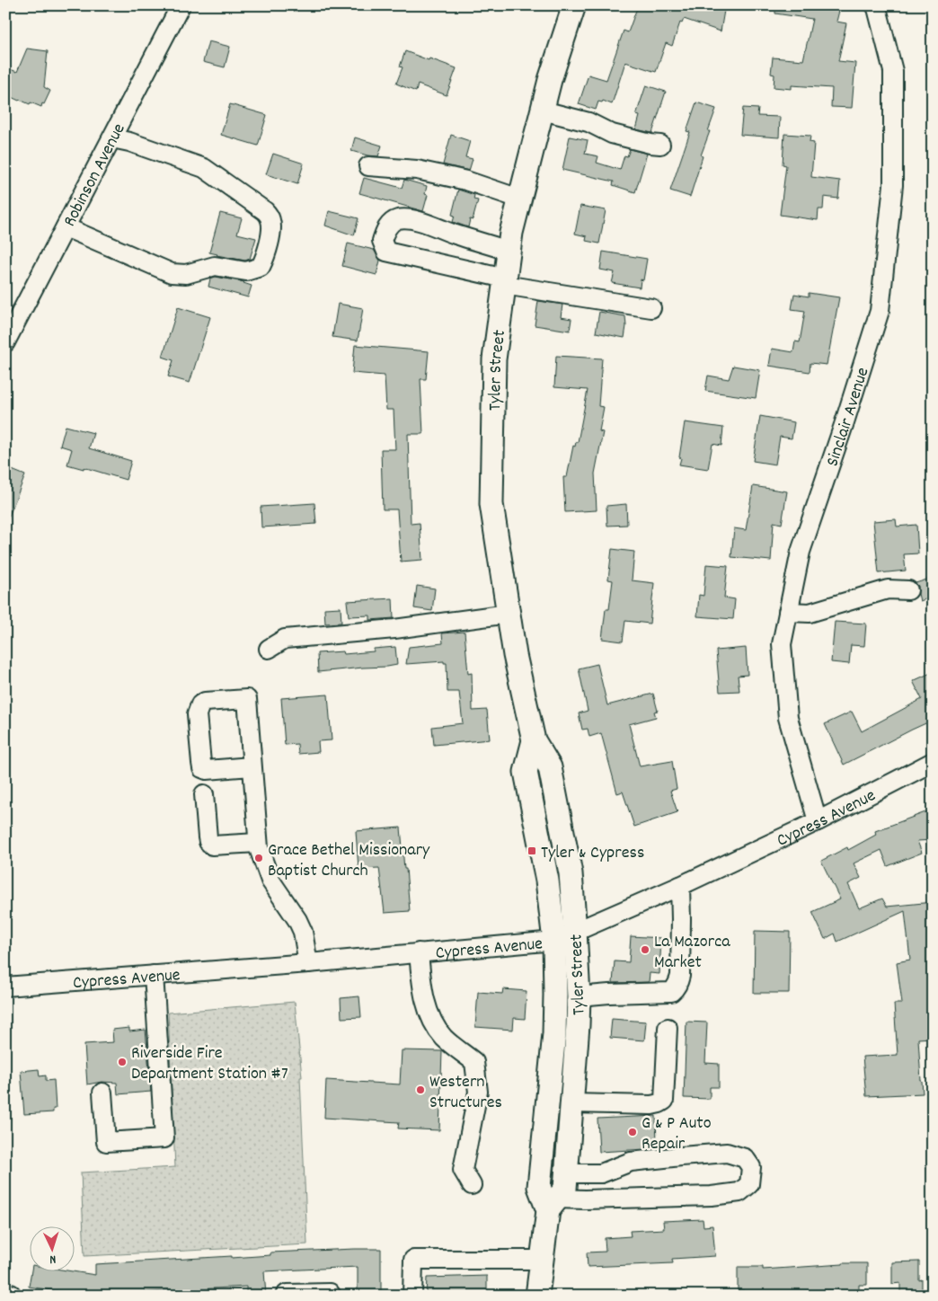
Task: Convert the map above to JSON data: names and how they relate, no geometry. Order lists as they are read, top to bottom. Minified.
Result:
{"streets":{"main road":["Tyler Street"],"street":["Robinson Avenue","Sinclair Avenue","Cypress Avenue"]},"crossings":[["Tyler Street","Cypress Avenue"],["Sinclair Avenue","Cypress Avenue"]],"places":{"transit":["Tyler & Cypress"],"other":["Grace Bethel Missionary Baptist Church","La Mazorca Market","Riverside Fire Department Station #7","Western Structures","G & P Auto Repair"]},"north":"bottom"}
